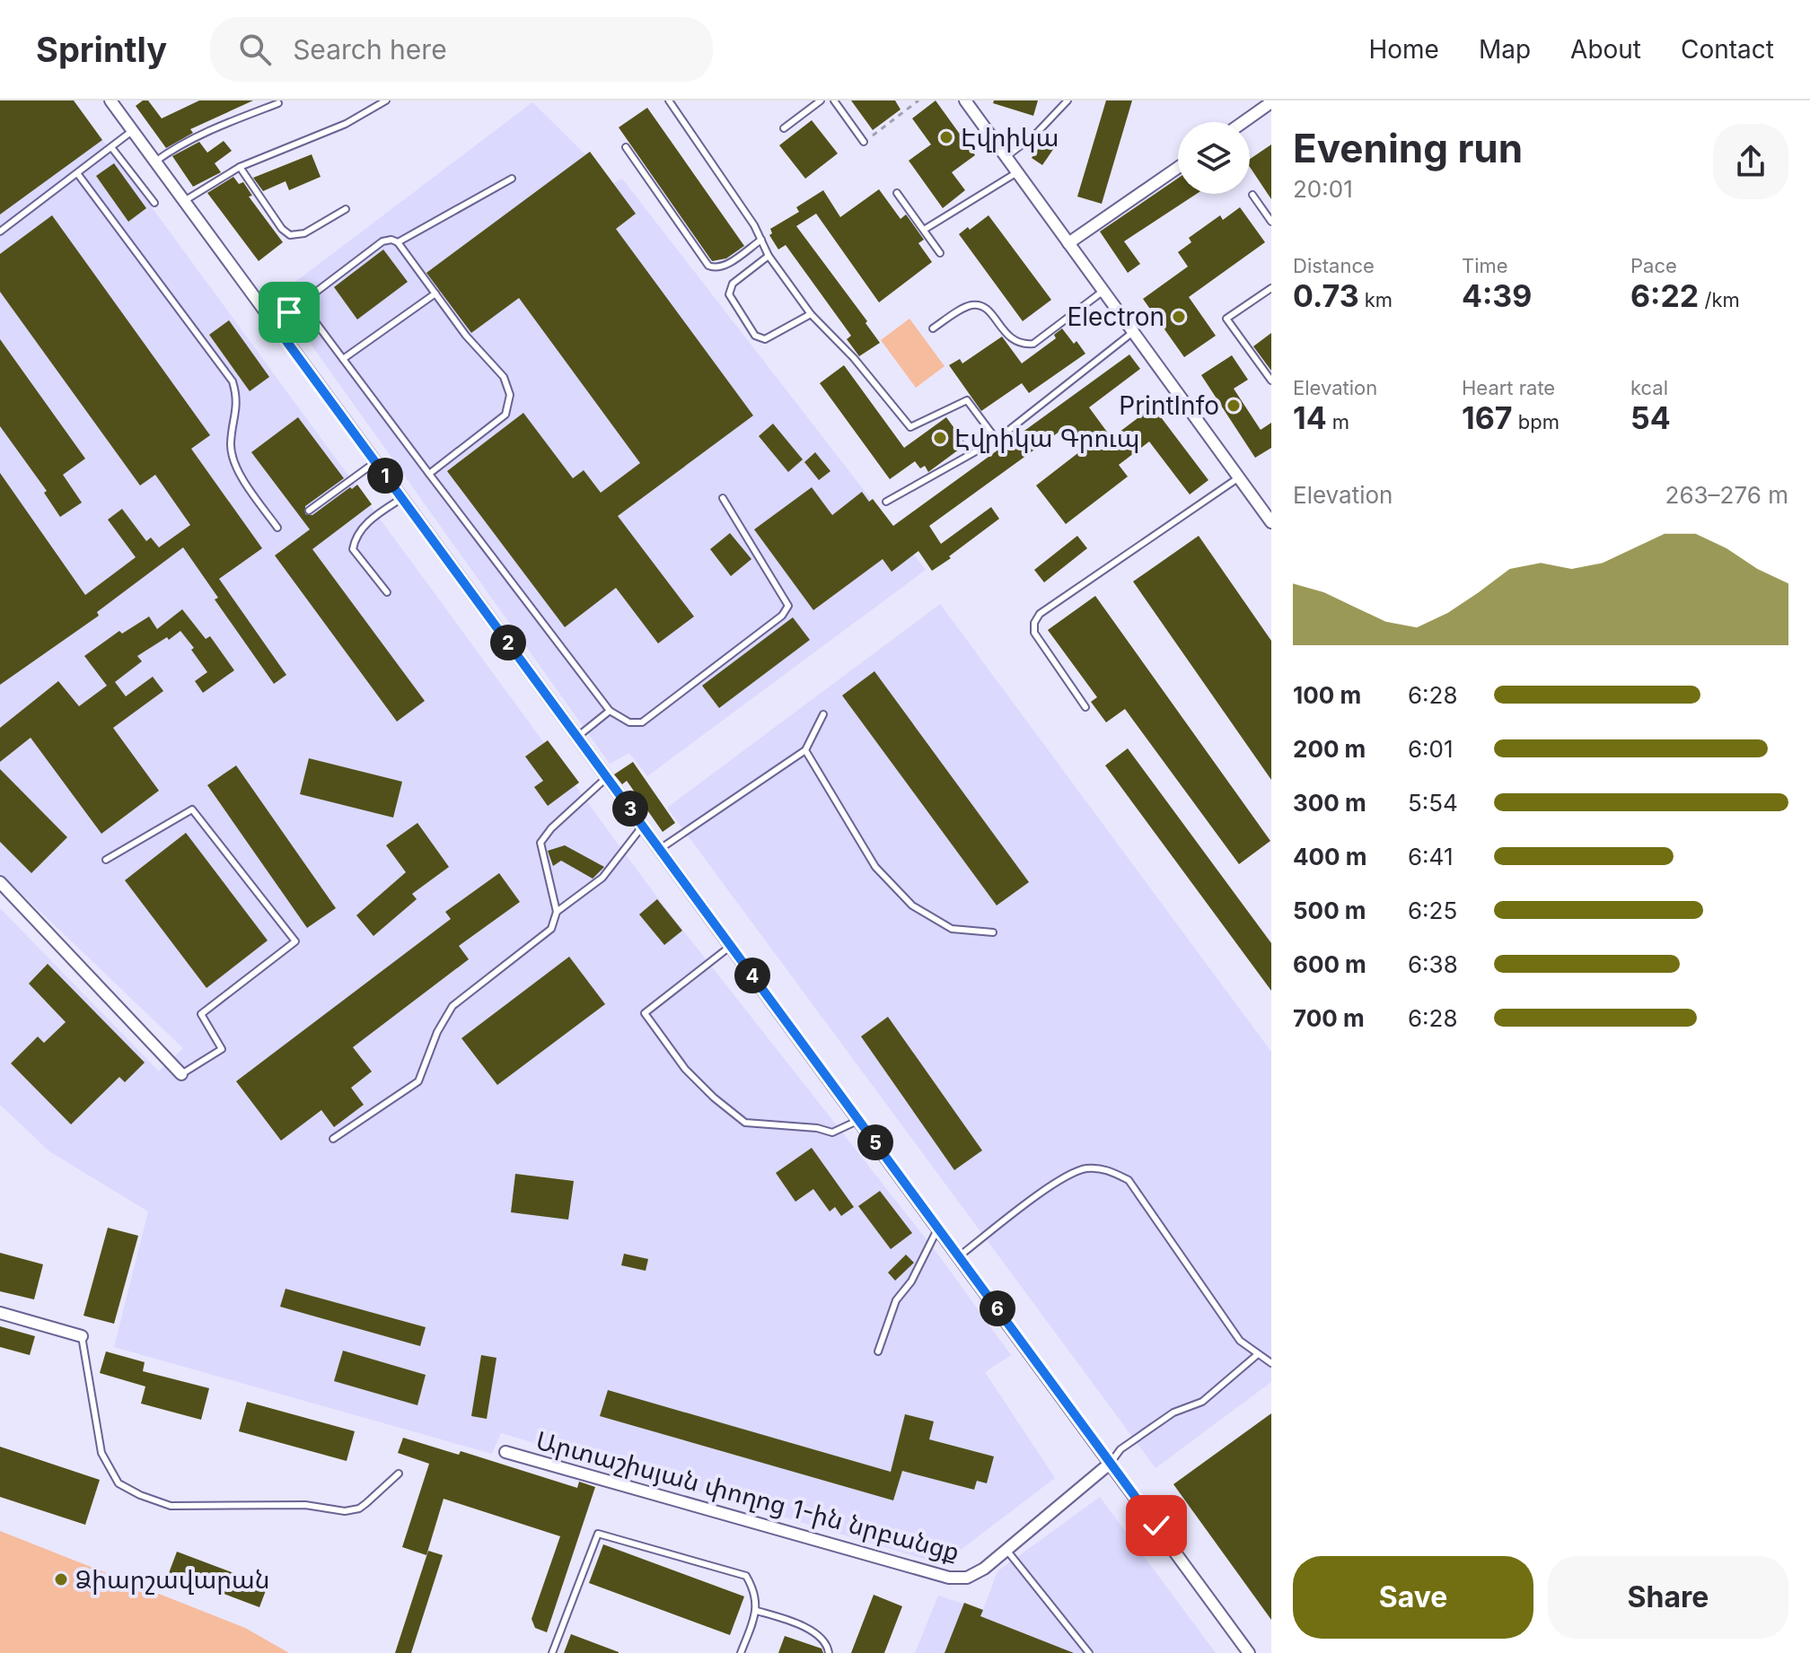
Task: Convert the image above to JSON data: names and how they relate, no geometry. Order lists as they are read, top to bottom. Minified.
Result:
{"streets":{"street":["Արտաշիսյան փողոց 1-ին նրբանցք"]},"places":["Էվրիկա","Electron","PrintInfo","Էվրիկա Գրուպ","Ձիարշավարան"],"page":{"header":"Sprintly","search":"Search here","nav":["Home","Map","About","Contact"],"heading":["Evening run","20:01"],"stats":[["Distance","0.73 km"],["Time","4:39"],["Pace","6:22 /km"],["Elevation","14 m"],["Heart rate","167 bpm"],["kcal","54"]],"pins":["1","2","3","4","5","6"],"chart":["Elevation","263–276 m"],"list":[{"name":"100 m","note":"6:28"},{"name":"200 m","note":"6:01"},{"name":"300 m","note":"5:54"},{"name":"400 m","note":"6:41"},{"name":"500 m","note":"6:25"},{"name":"600 m","note":"6:38"},{"name":"700 m","note":"6:28"}],"buttons":["Save","Share"]}}
